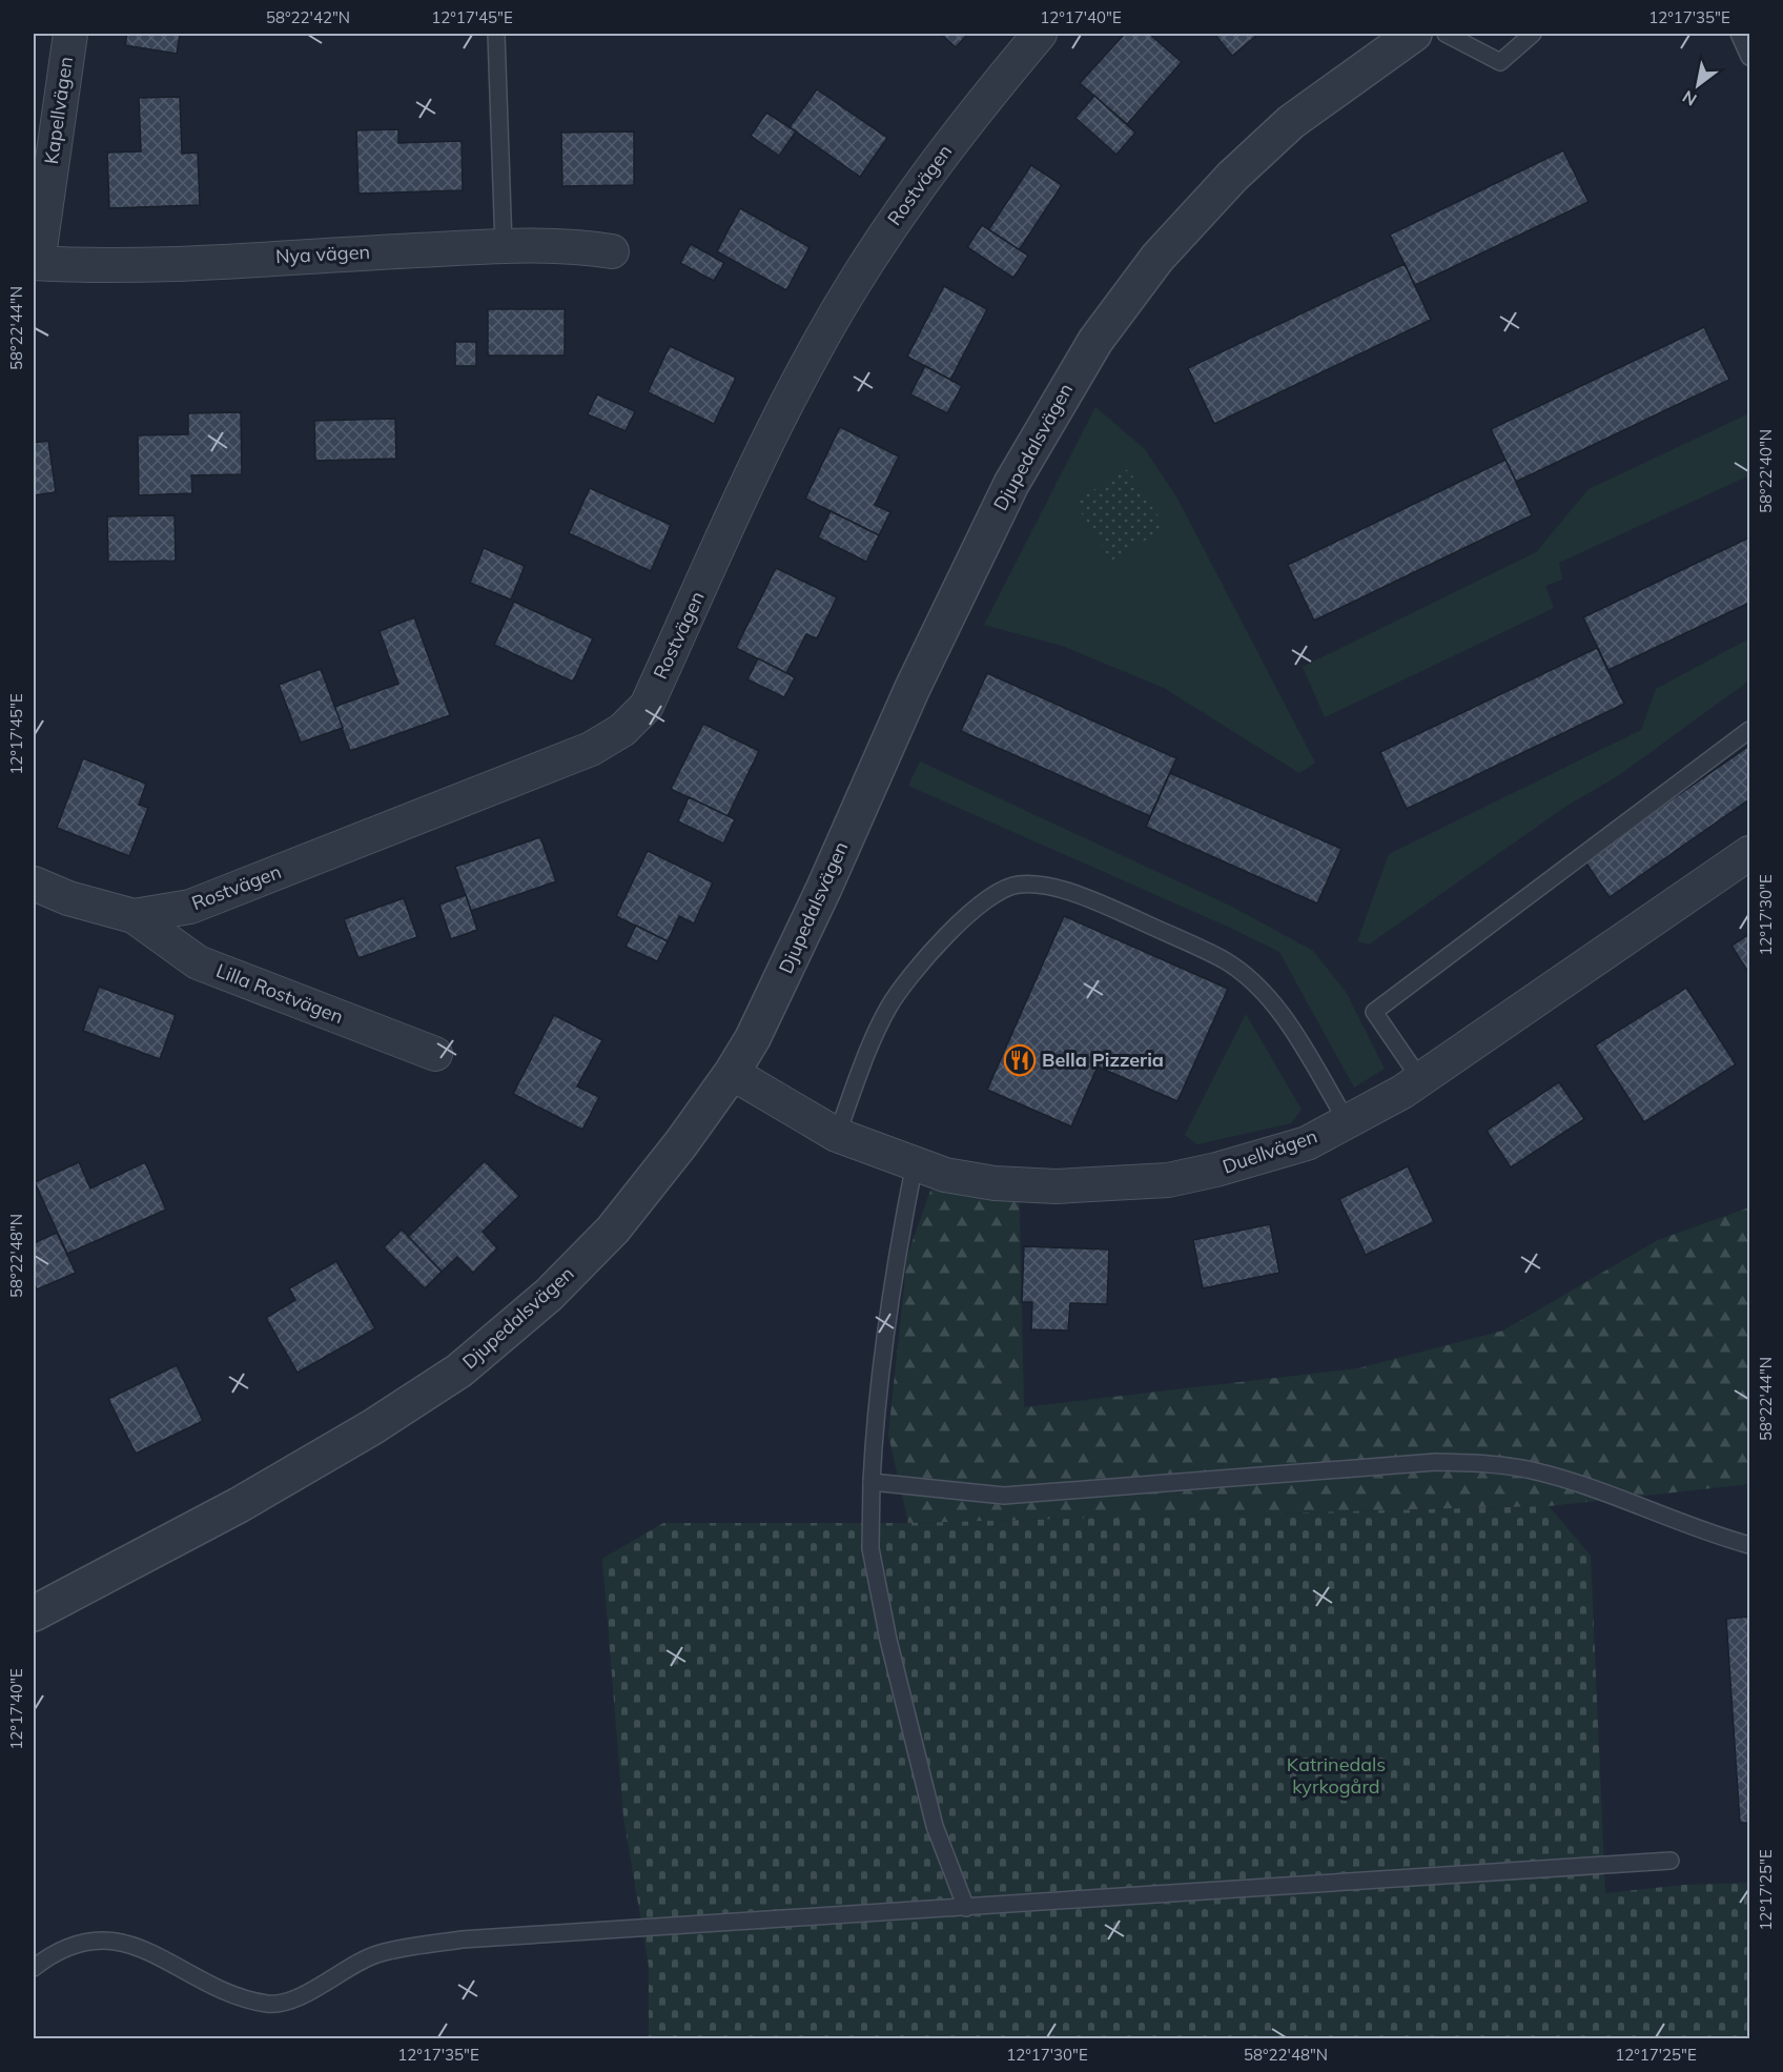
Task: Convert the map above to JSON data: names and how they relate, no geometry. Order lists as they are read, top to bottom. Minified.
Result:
{"streets":{"street":["Kapellvägen","Rostvägen","Nya vägen","Djupedalsvägen","Lilla Rostvägen","Duellvägen"]},"crossings":[["Kapellvägen","Nya vägen"],["Rostvägen","Lilla Rostvägen"],["Djupedalsvägen","Duellvägen"]],"parks":["Katrinedals kyrkogård"],"places":{"restaurant":["Bella Pizzeria"]},"north":"bottom left","coordinates":["58°22'42\"N","12°17'45\"E","12°17'40\"E","12°17'35\"E","58°22'44\"N","58°22'40\"N","12°17'30\"E","58°22'48\"N","12°17'25\"E"]}
